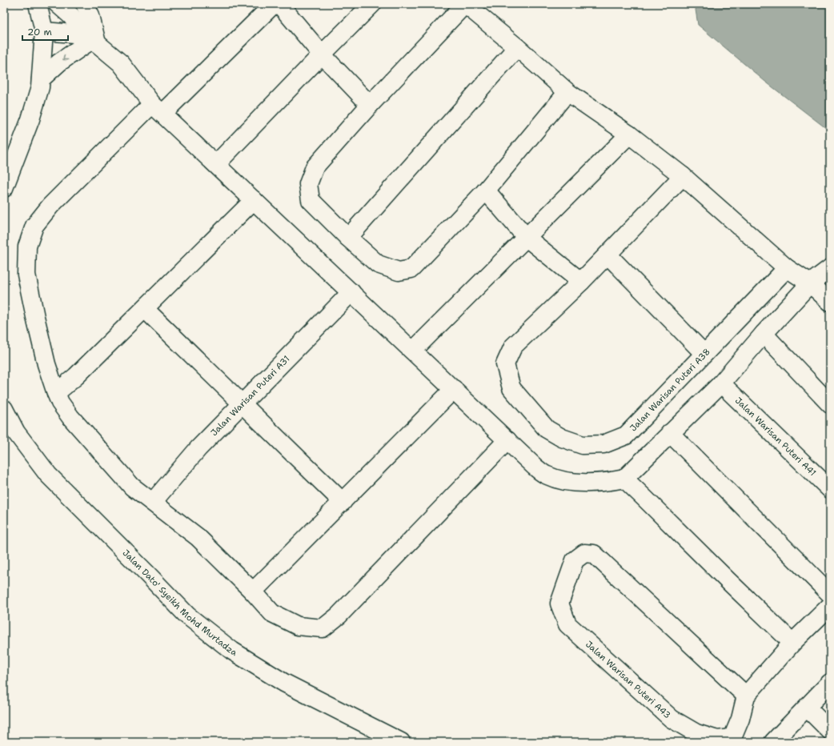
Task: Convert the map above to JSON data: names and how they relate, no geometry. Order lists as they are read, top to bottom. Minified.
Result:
{"streets":{"street":["Jalan Warisan Puteri A38","Jalan Warisan Puteri A31","Jalan Warisan Puteri A41","Jalan Dato' Syeikh Mohd Murtadza","Jalan Warisan Puteri A43"]},"scale_bar":"20 m"}
